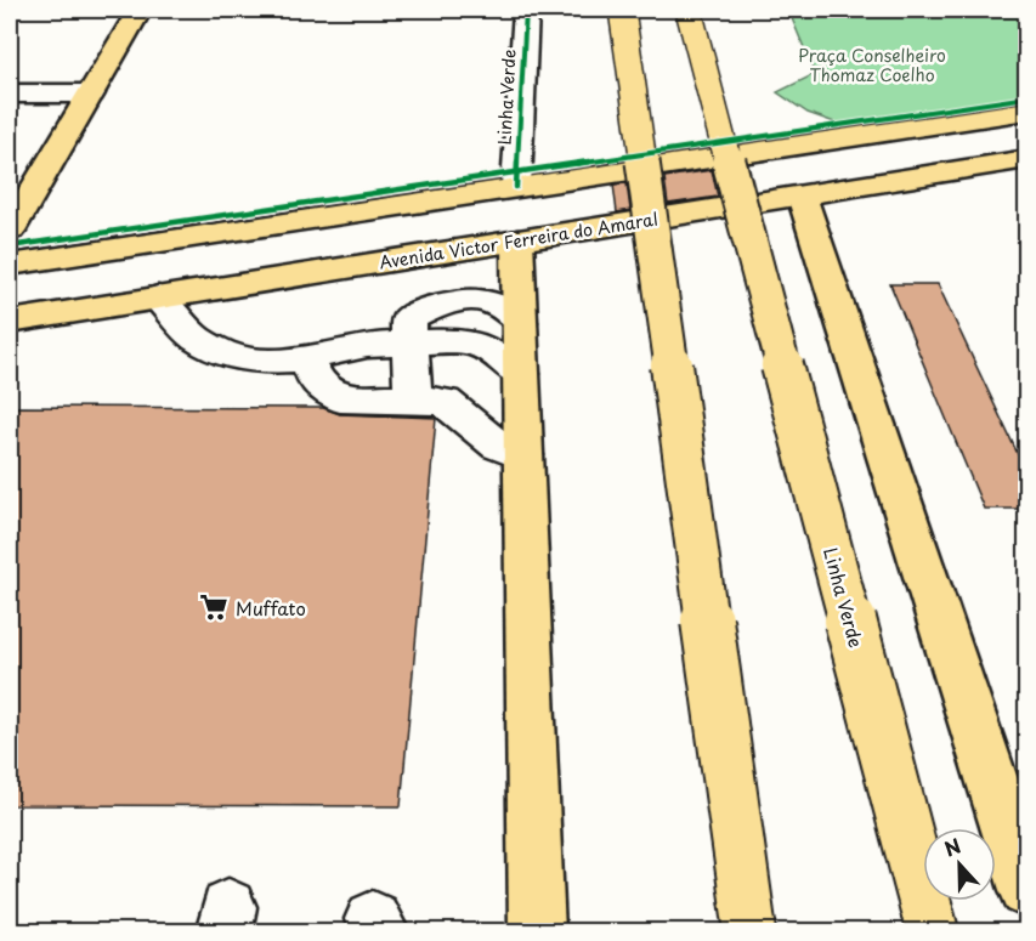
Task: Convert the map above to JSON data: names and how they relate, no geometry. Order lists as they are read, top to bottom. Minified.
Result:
{"streets":{"main road":["Linha Verde","Avenida Victor Ferreira do Amaral"]},"parks":["Praça Conselheiro Thomaz Coelho"],"places":{"supermarket":["Muffato"]},"north":"top"}
